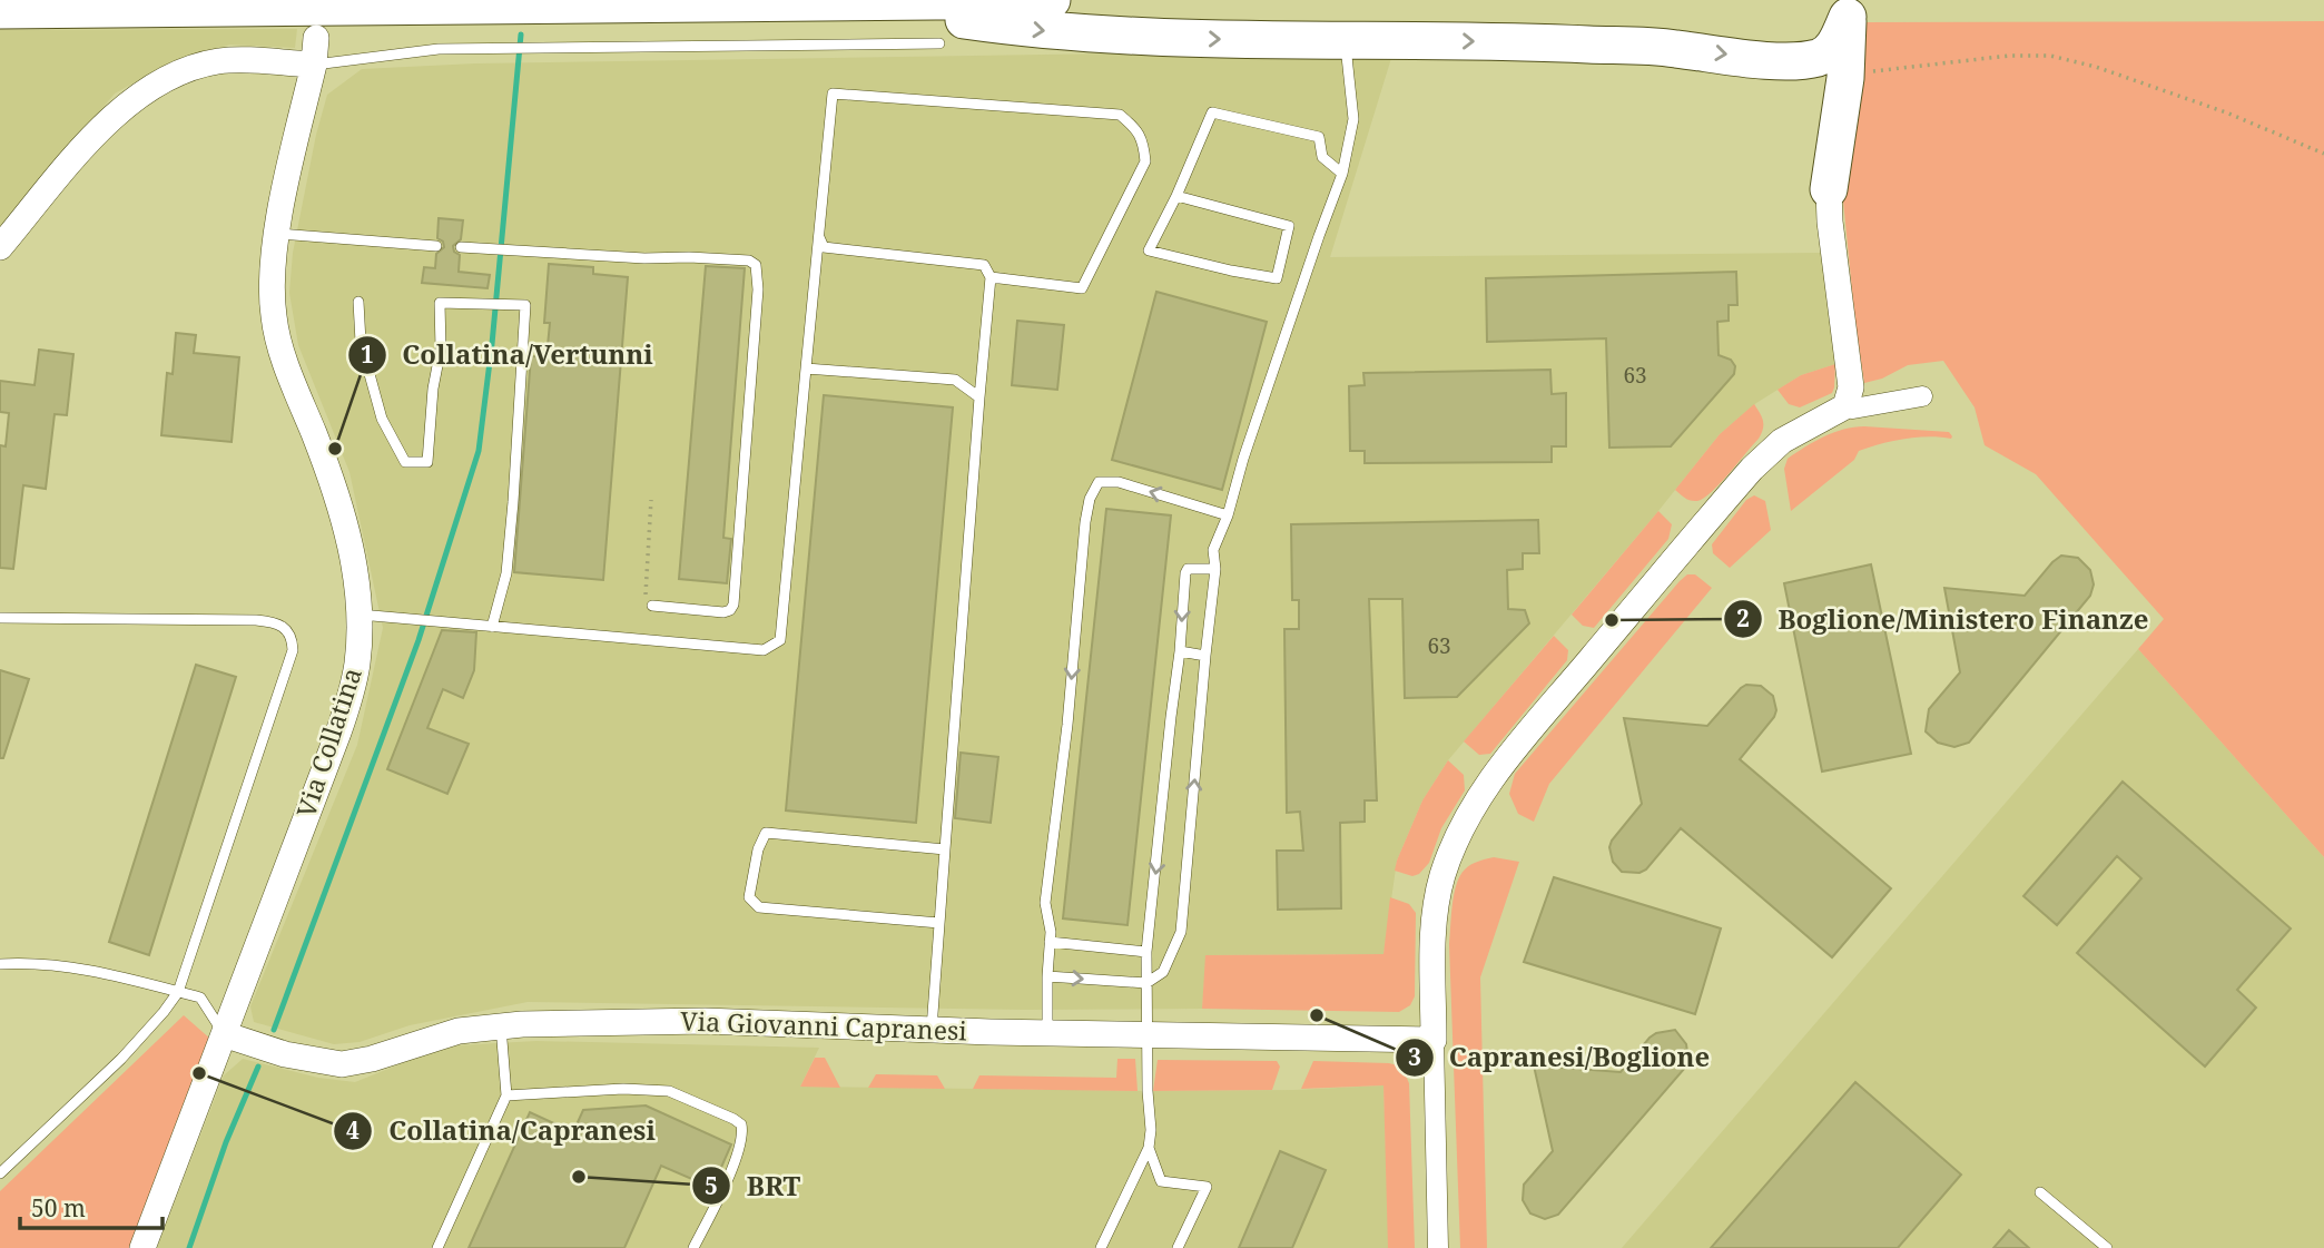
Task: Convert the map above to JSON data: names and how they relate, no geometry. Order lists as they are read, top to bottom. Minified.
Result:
{"streets":{"street":["Via Collatina","Via Giovanni Capranesi"]},"crossings":[["Via Collatina","Via Giovanni Capranesi"]],"places":["Collatina/Vertunni","Boglione/Ministero Finanze","Capranesi/Boglione","Collatina/Capranesi","BRT"],"house_numbers":["63","63"],"scale_bar":"50 m"}
